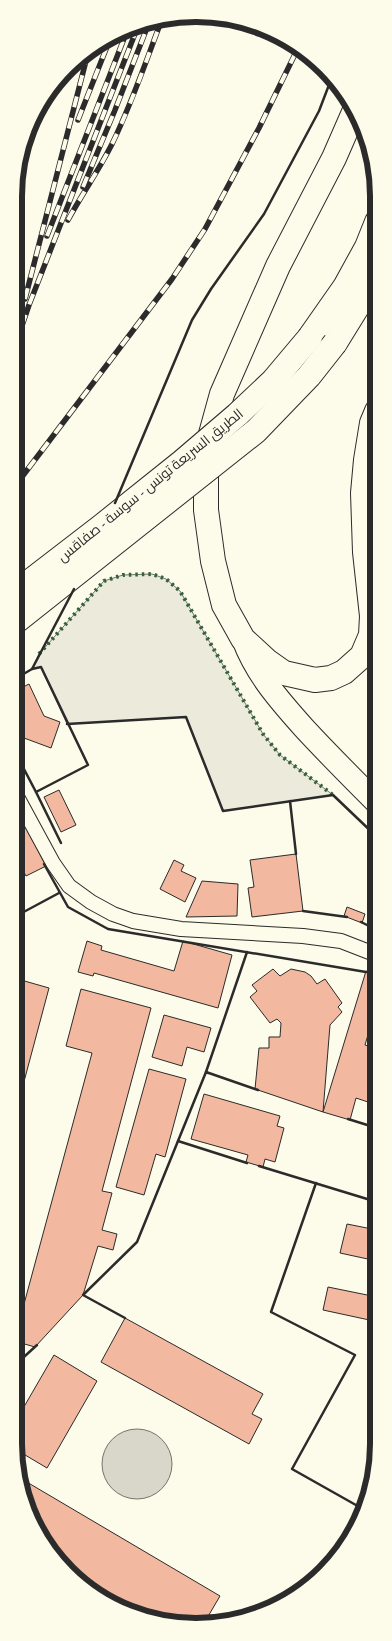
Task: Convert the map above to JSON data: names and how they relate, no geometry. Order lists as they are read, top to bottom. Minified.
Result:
{"streets":{"highway":["الطريق السريعة تونس - سوسة - صفاقس"]}}
